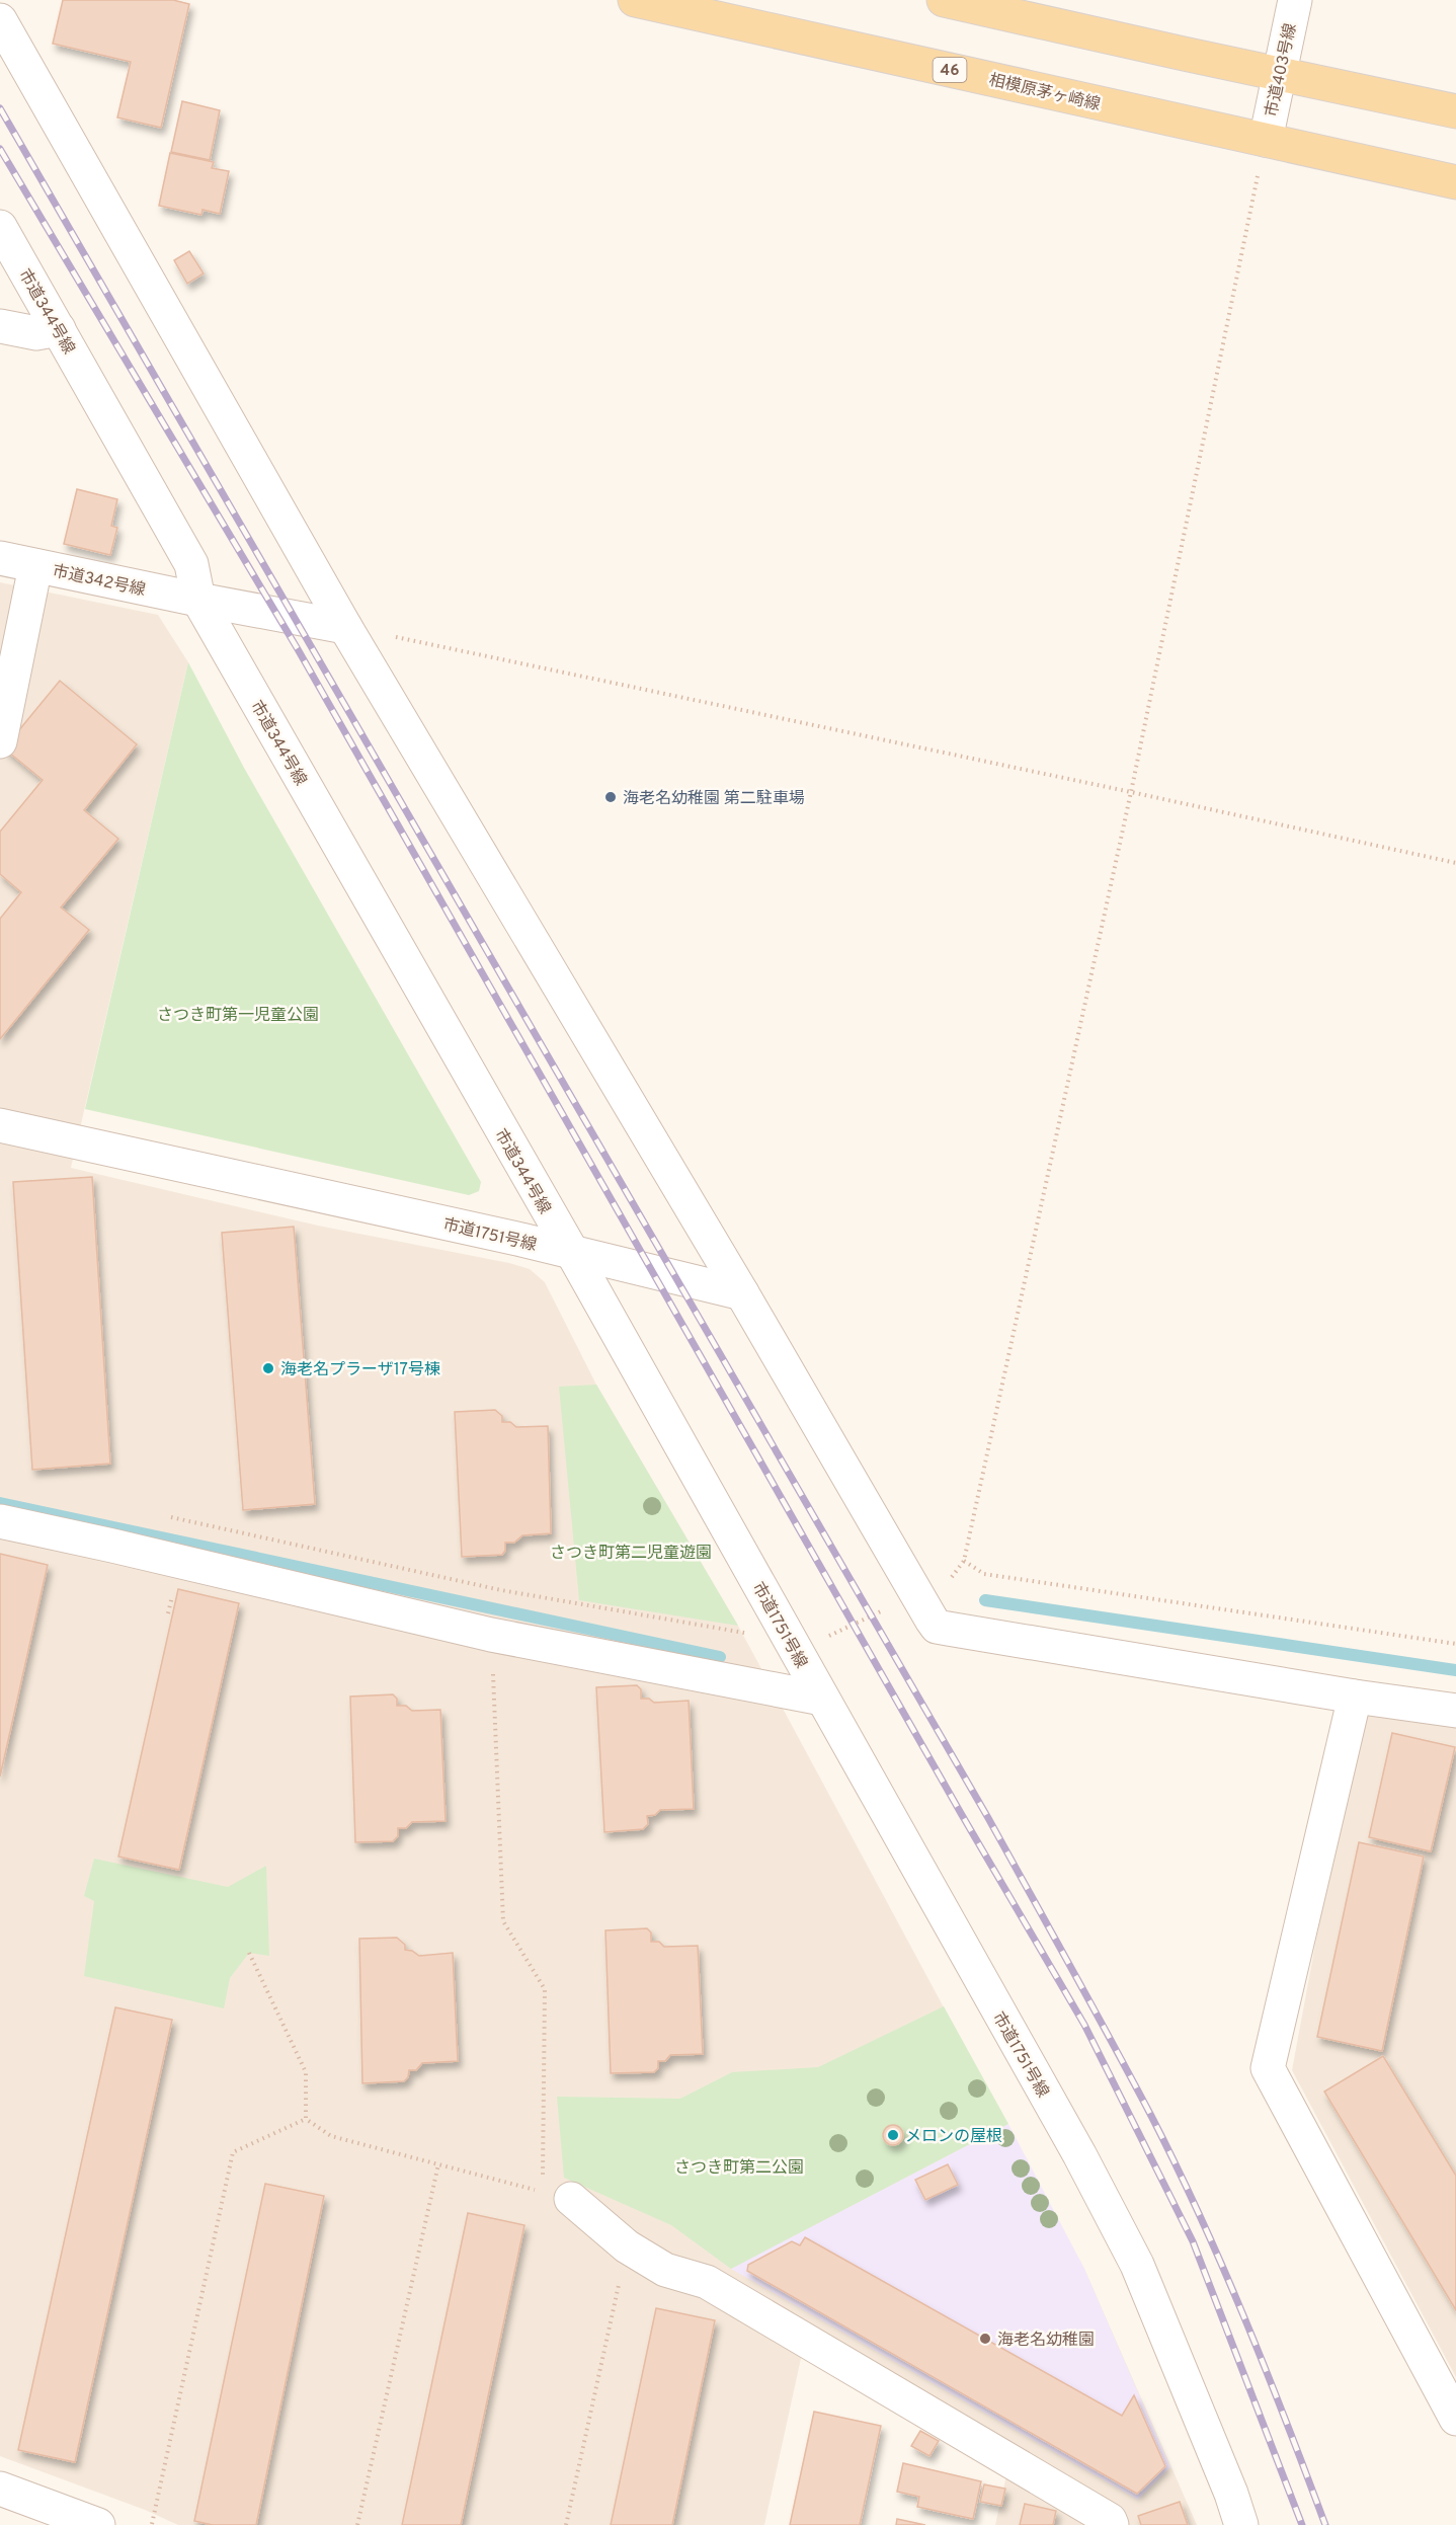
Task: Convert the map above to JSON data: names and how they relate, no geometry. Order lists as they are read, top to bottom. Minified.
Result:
{"streets":{"main road":["46","相模原茅ヶ崎線"],"street":["市道403号線","市道344号線","市道342号線","市道1751号線"]},"crossings":[["市道403号線","相模原茅ヶ崎線"],["市道344号線","市道342号線"],["市道344号線","市道1751号線"]],"parks":["さつき町第一児童公園","さつき町第二児童遊園","さつき町第二公園"],"places":["海老名幼稚園 第二駐車場","海老名プラーザ17号棟","メロンの屋根","海老名幼稚園"]}
